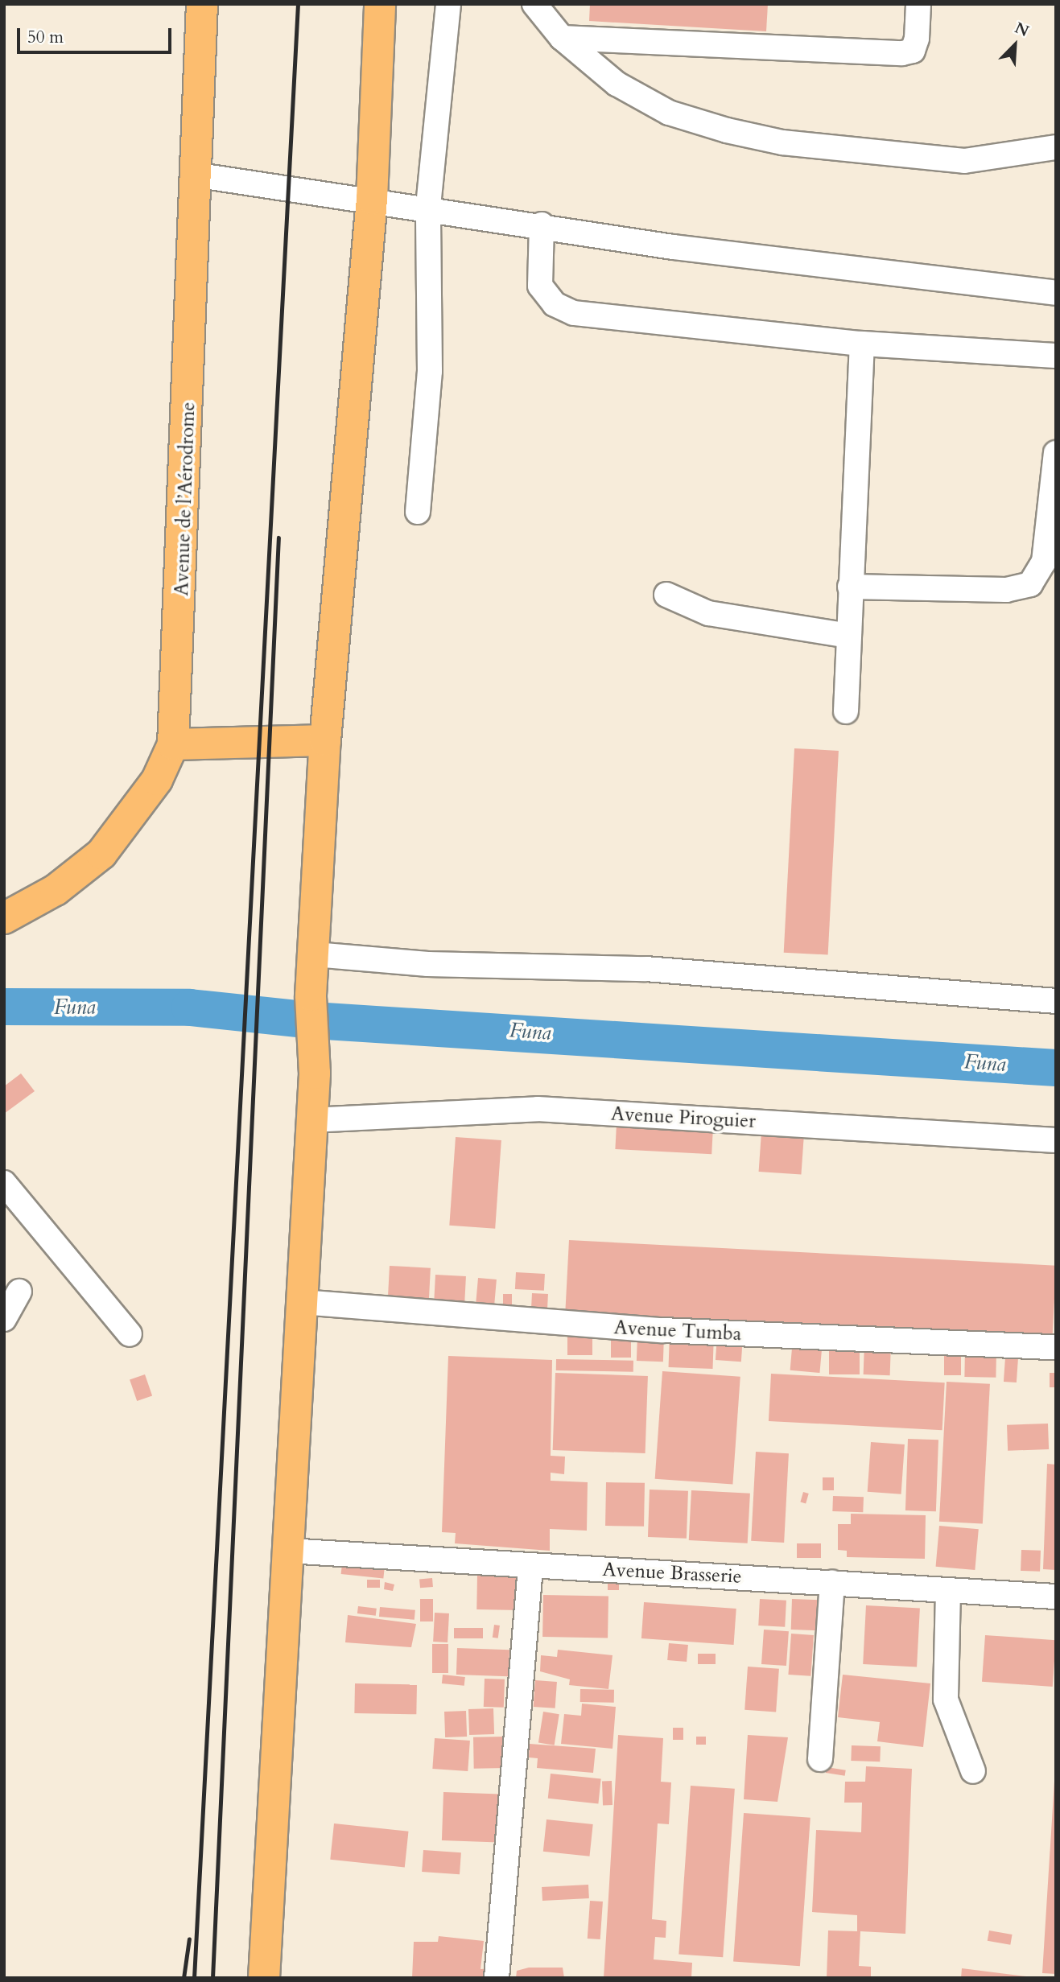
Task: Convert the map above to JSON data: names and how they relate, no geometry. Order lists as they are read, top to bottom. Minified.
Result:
{"streets":{"main road":["Avenue de l’Aérodrome"],"street":["Avenue Piroguier","Avenue Tumba","Avenue Brasserie"]},"water":["Funa"],"scale_bar":"50 m","north":"top right"}
